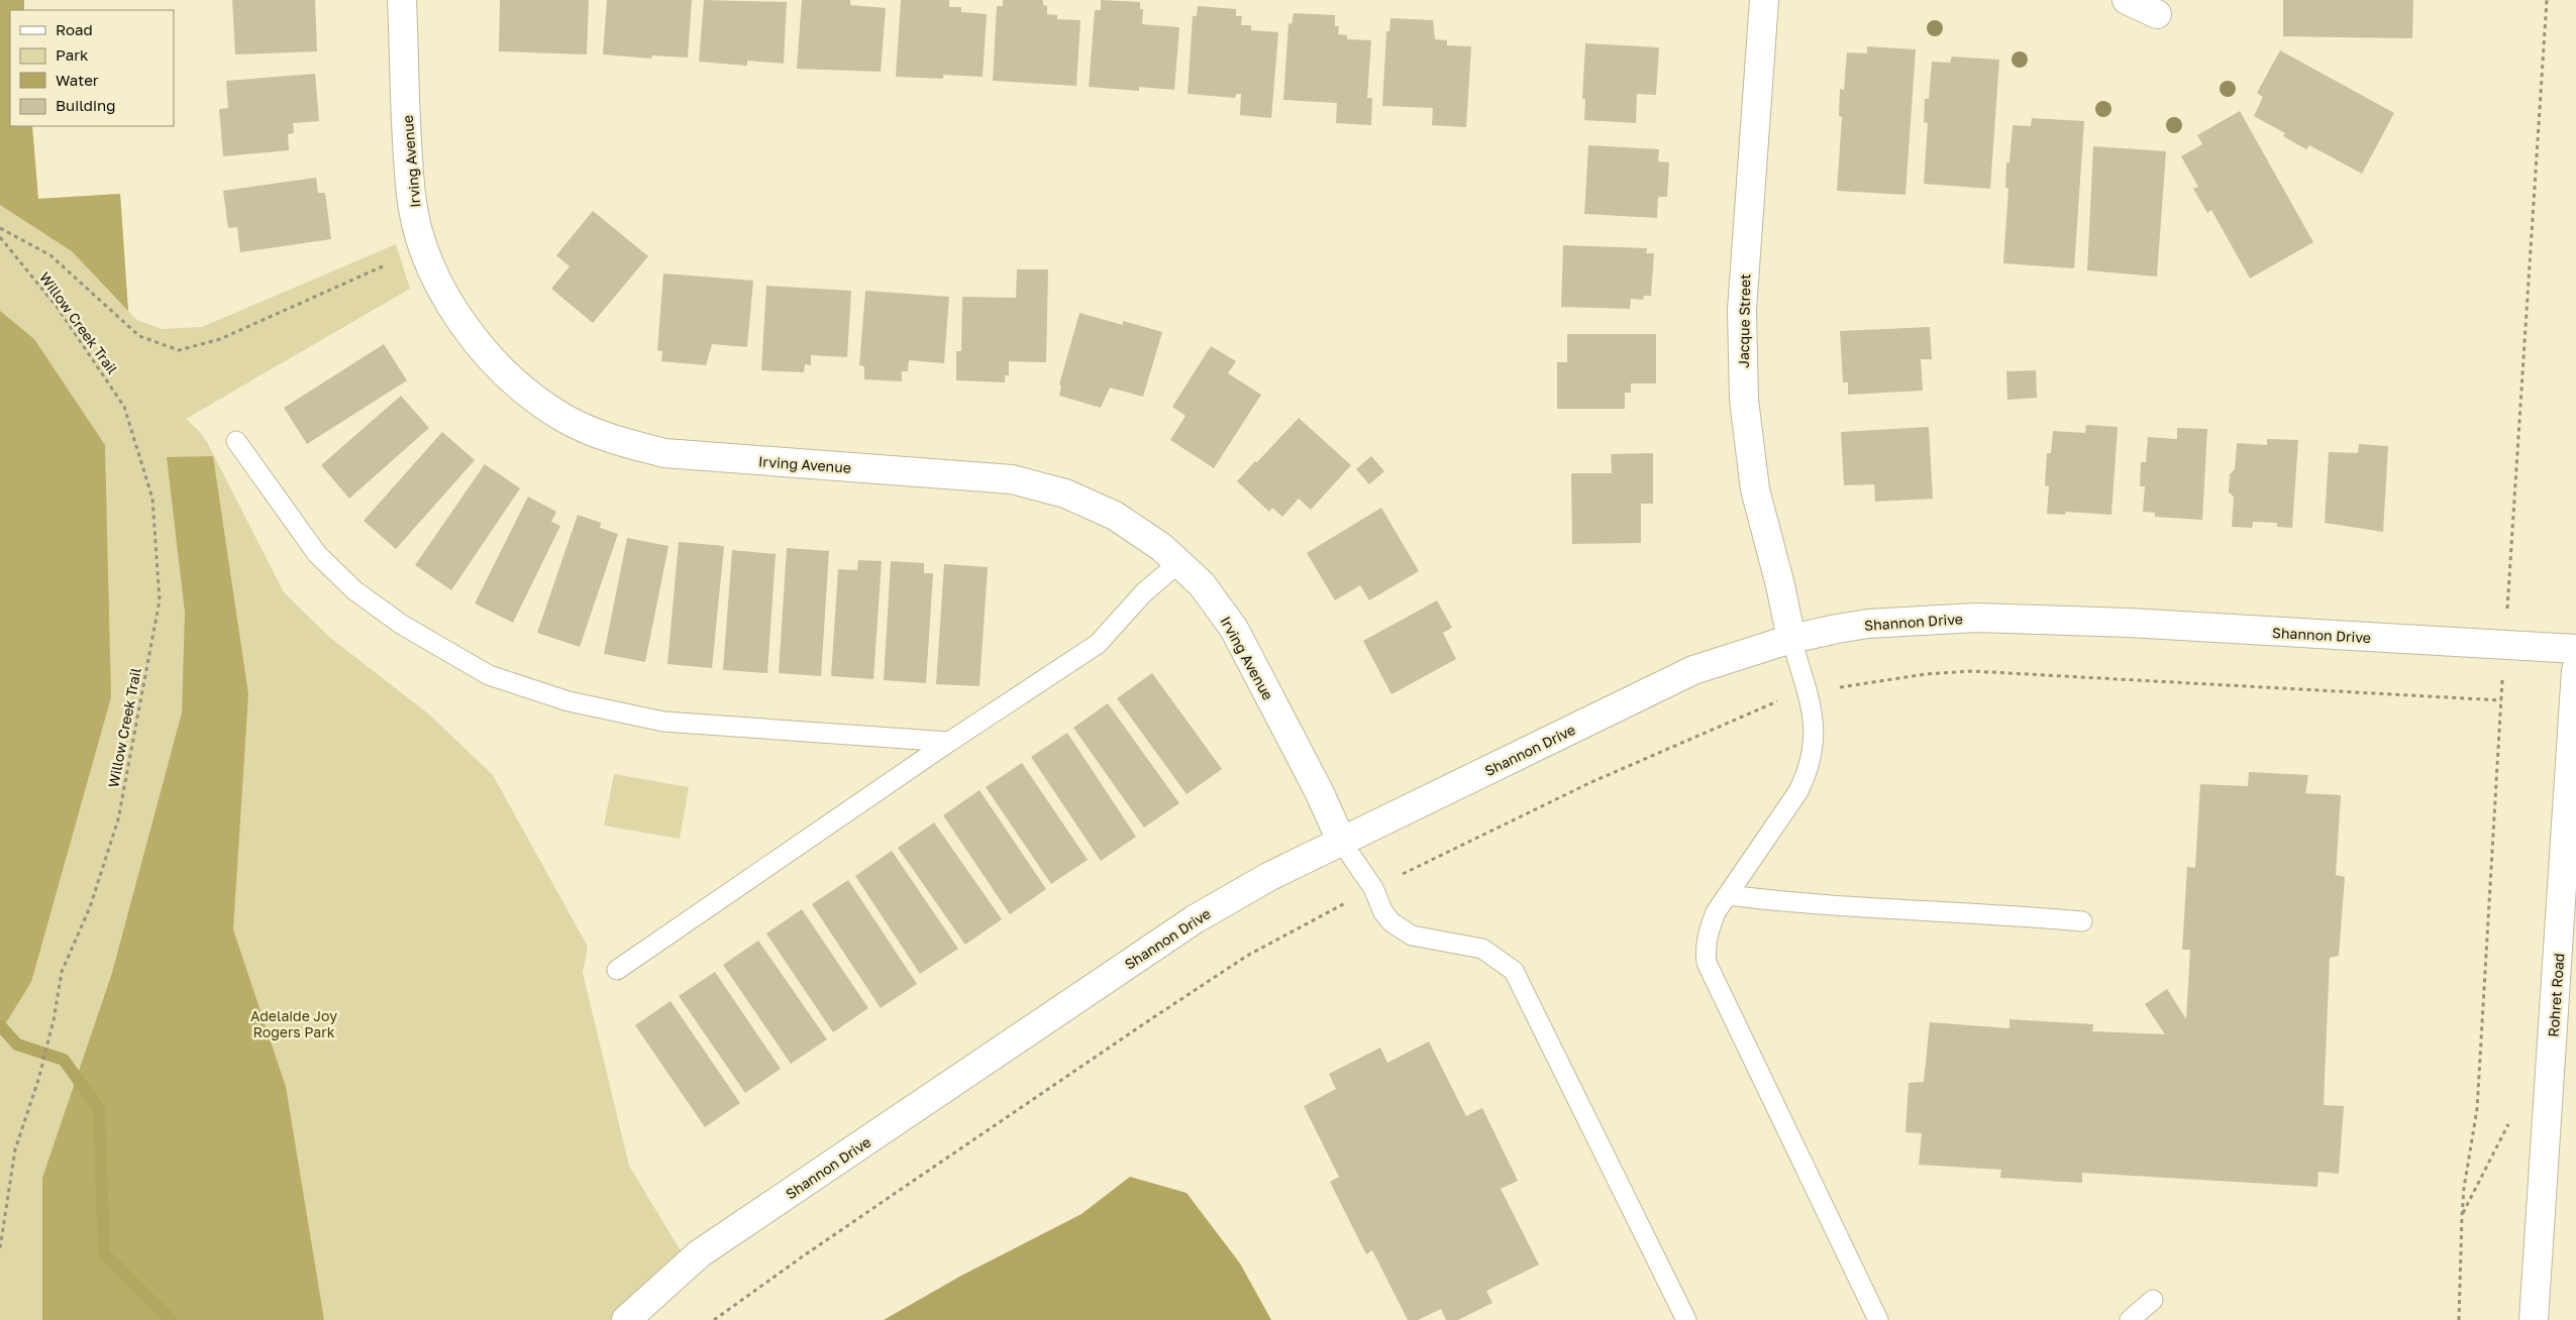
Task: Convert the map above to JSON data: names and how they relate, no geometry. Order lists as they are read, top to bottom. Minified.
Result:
{"streets":{"street":["Irving Avenue","Jacque Street","Shannon Drive","Rohret Road"],"path":["Willow Creek Trail"]},"crossings":[["Irving Avenue","Shannon Drive"],["Jacque Street","Shannon Drive"]],"parks":["Adelaide Joy Rogers Park"],"legend":["Road","Park","Water","Building"]}
